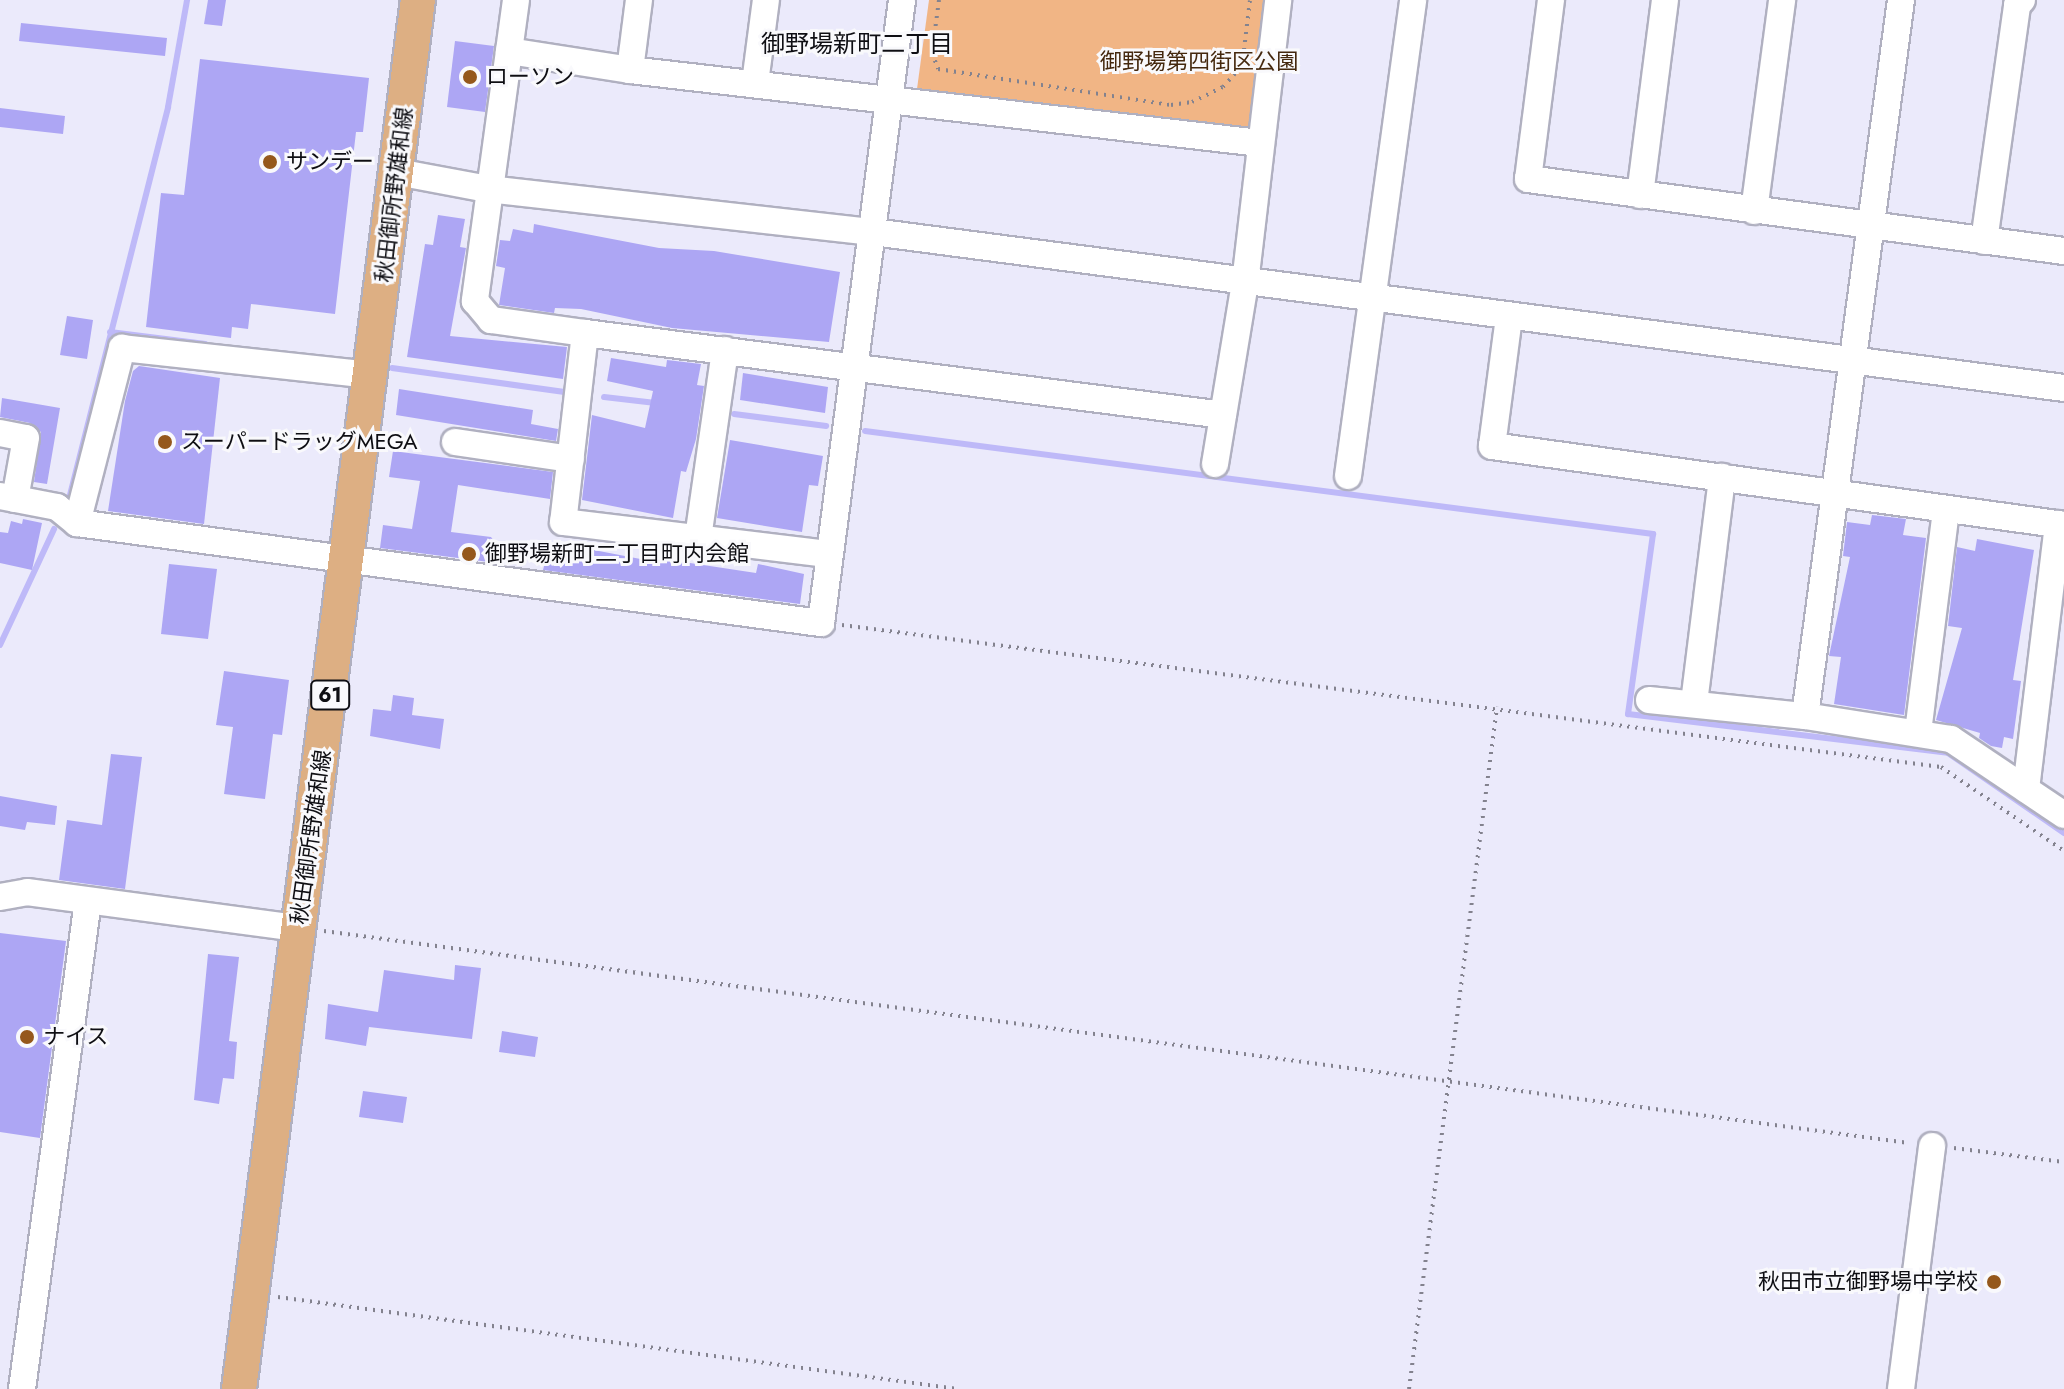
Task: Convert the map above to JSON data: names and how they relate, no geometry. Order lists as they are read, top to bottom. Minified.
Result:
{"streets":{"main road":["秋田御所野雄和線","61"]},"districts":["御野場新町二丁目"],"parks":["御野場第四街区公園"],"places":["ローソン","サンデー","スーパードラッグMEGA","御野場新町二丁目町内会館","ナイス","秋田市立御野場中学校"]}
